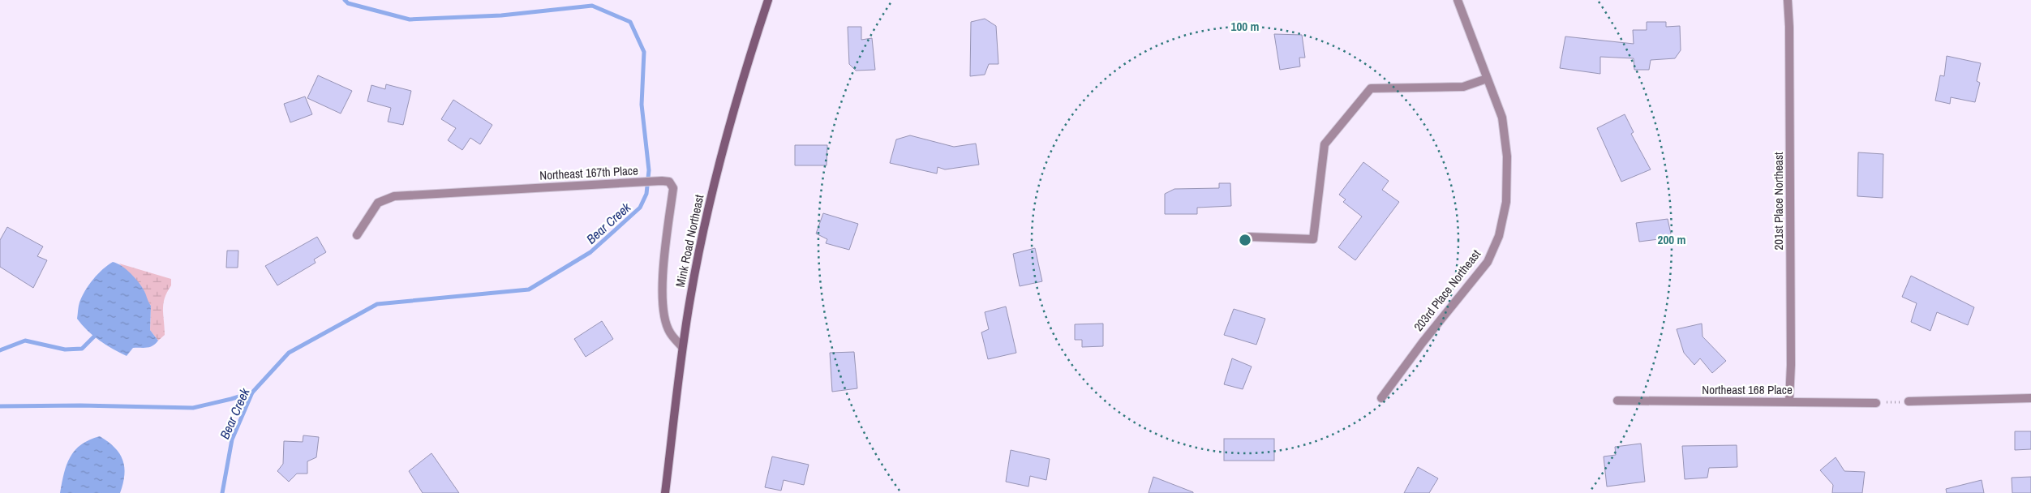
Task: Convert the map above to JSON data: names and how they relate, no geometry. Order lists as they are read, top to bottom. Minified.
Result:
{"streets":{"street":["Northeast 167th Place","201st Place Northeast","Mink Road Northeast","203rd Place Northeast","Northeast 168 Place"]},"crossings":[["Northeast 167th Place","Mink Road Northeast"],["201st Place Northeast","Northeast 168 Place"]],"water":["Bear Creek"],"rings":["100 m","200 m"]}
